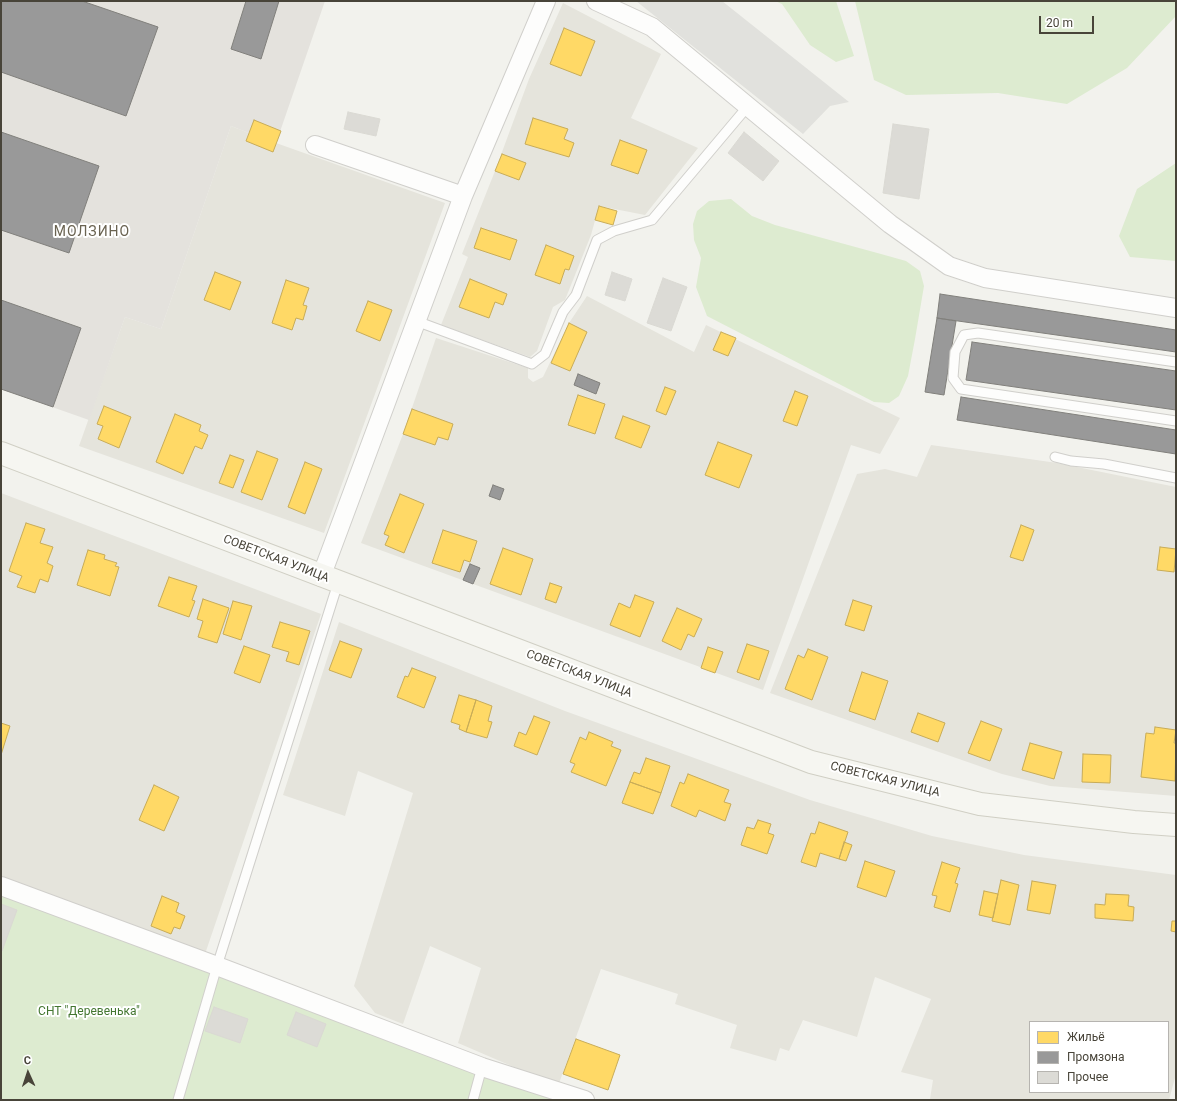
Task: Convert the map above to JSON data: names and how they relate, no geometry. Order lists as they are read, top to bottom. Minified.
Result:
{"streets":{"street":["СОВЕТСКАЯ УЛИЦА"]},"districts":["МОЛЗИНО"],"parks":["СНТ \"Деревенька\""],"legend":["Жильё","Промзона","Прочее"],"scale_bar":"20 m","north":"top"}
